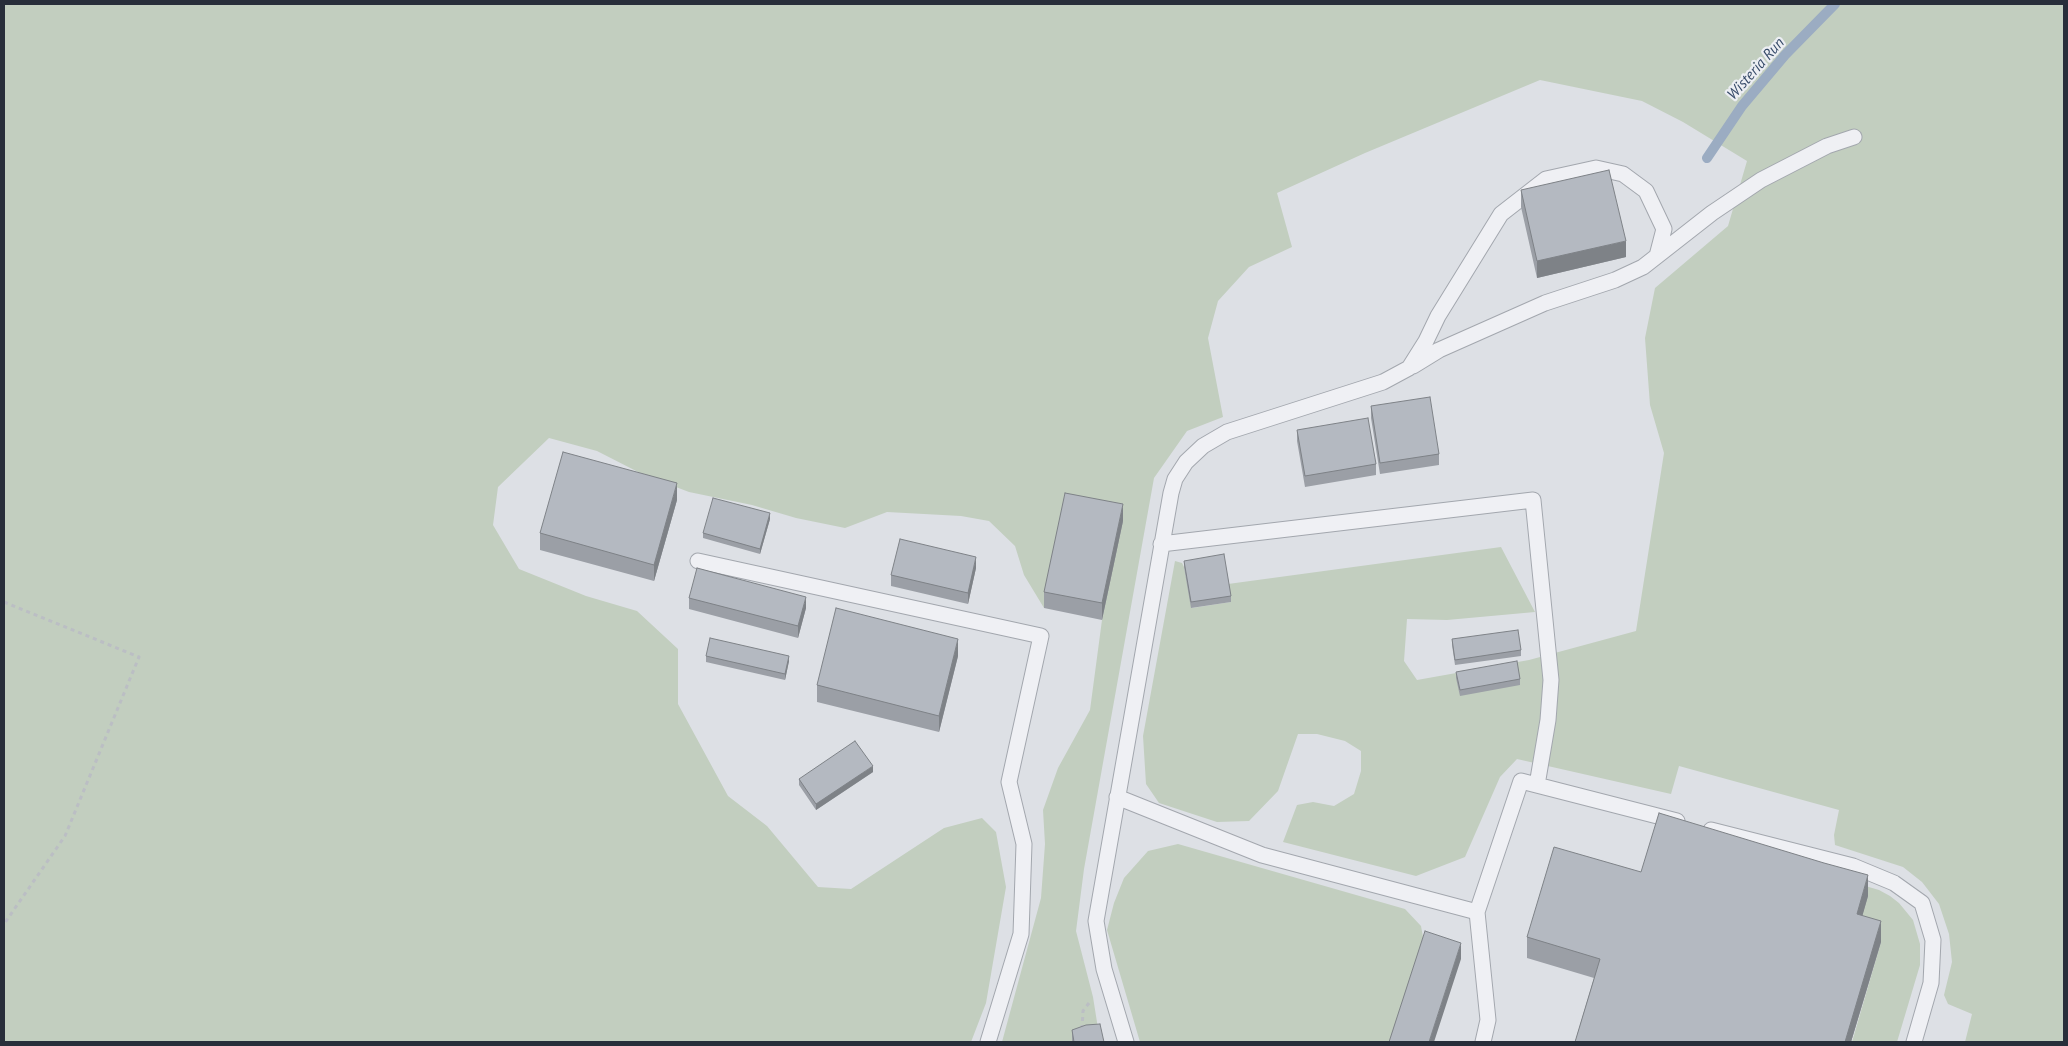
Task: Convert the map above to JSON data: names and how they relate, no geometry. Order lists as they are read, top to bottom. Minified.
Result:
{"water":["Wisteria Run"]}
